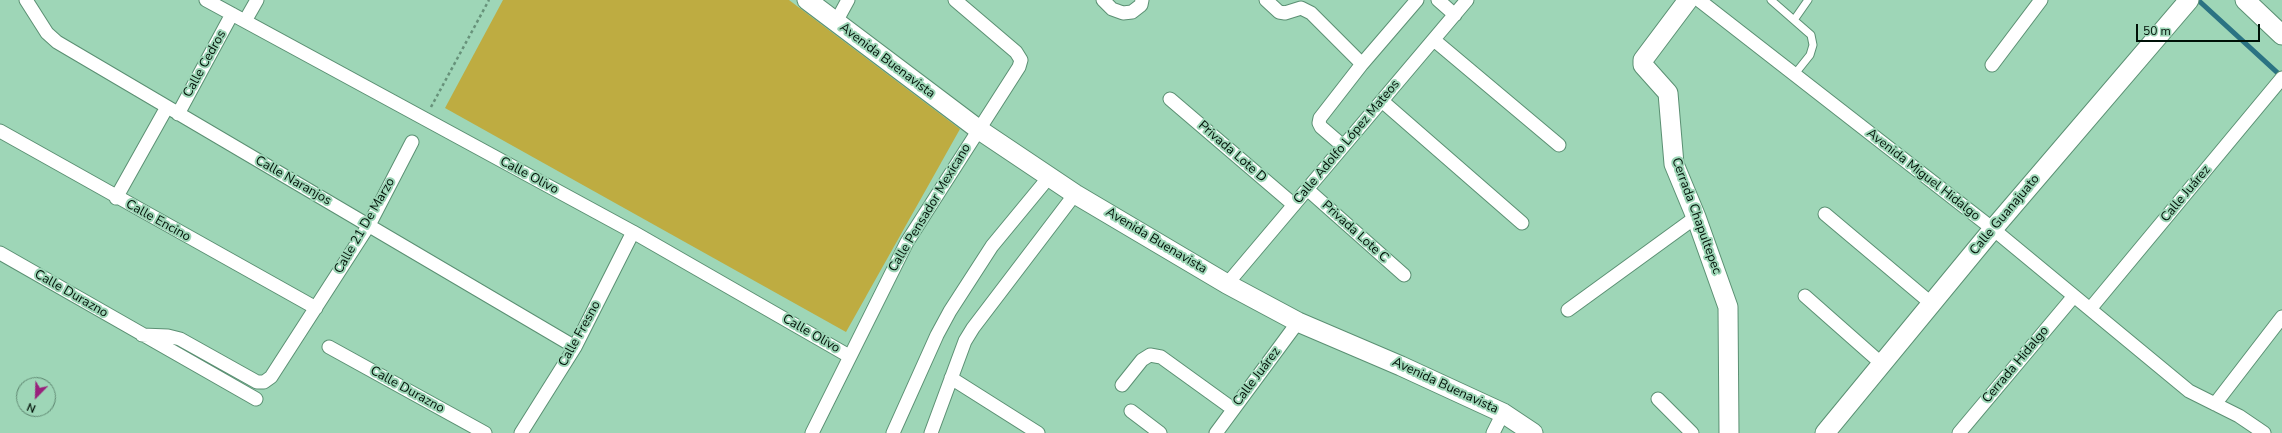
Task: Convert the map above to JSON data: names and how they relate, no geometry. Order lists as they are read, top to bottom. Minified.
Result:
{"streets":{"street":["Avenida Buenavista","Calle Cedros","Calle Adolfo López Mateos","Privada Lote D","Avenida Miguel Hidalgo","Calle Olivo","Calle Naranjos","Calle Juárez","Calle Pensador Mexicano","Calle Guanajuato","Cerrada Chapultepec","Calle Encino","Calle 21 De Marzo","Privada Lote C","Calle Durazno","Calle Fresno","Cerrada Hidalgo"]},"crossings":[["Avenida Buenavista","Calle Adolfo López Mateos"],["Avenida Buenavista","Calle Juárez"],["Avenida Buenavista","Calle Pensador Mexicano"],["Calle Cedros","Calle Olivo"],["Calle Cedros","Calle Naranjos"],["Calle Cedros","Calle Encino"],["Calle Adolfo López Mateos","Privada Lote D"],["Calle Adolfo López Mateos","Privada Lote C"],["Avenida Miguel Hidalgo","Calle Juárez"],["Avenida Miguel Hidalgo","Calle Guanajuato"],["Avenida Miguel Hidalgo","Cerrada Hidalgo"],["Calle Olivo","Calle Pensador Mexicano"],["Calle Olivo","Calle Fresno"],["Calle Naranjos","Calle 21 De Marzo"],["Calle Naranjos","Calle Fresno"],["Calle Encino","Calle 21 De Marzo"],["Calle 21 De Marzo","Calle Durazno"]],"scale_bar":"50 m","north":"bottom left"}
